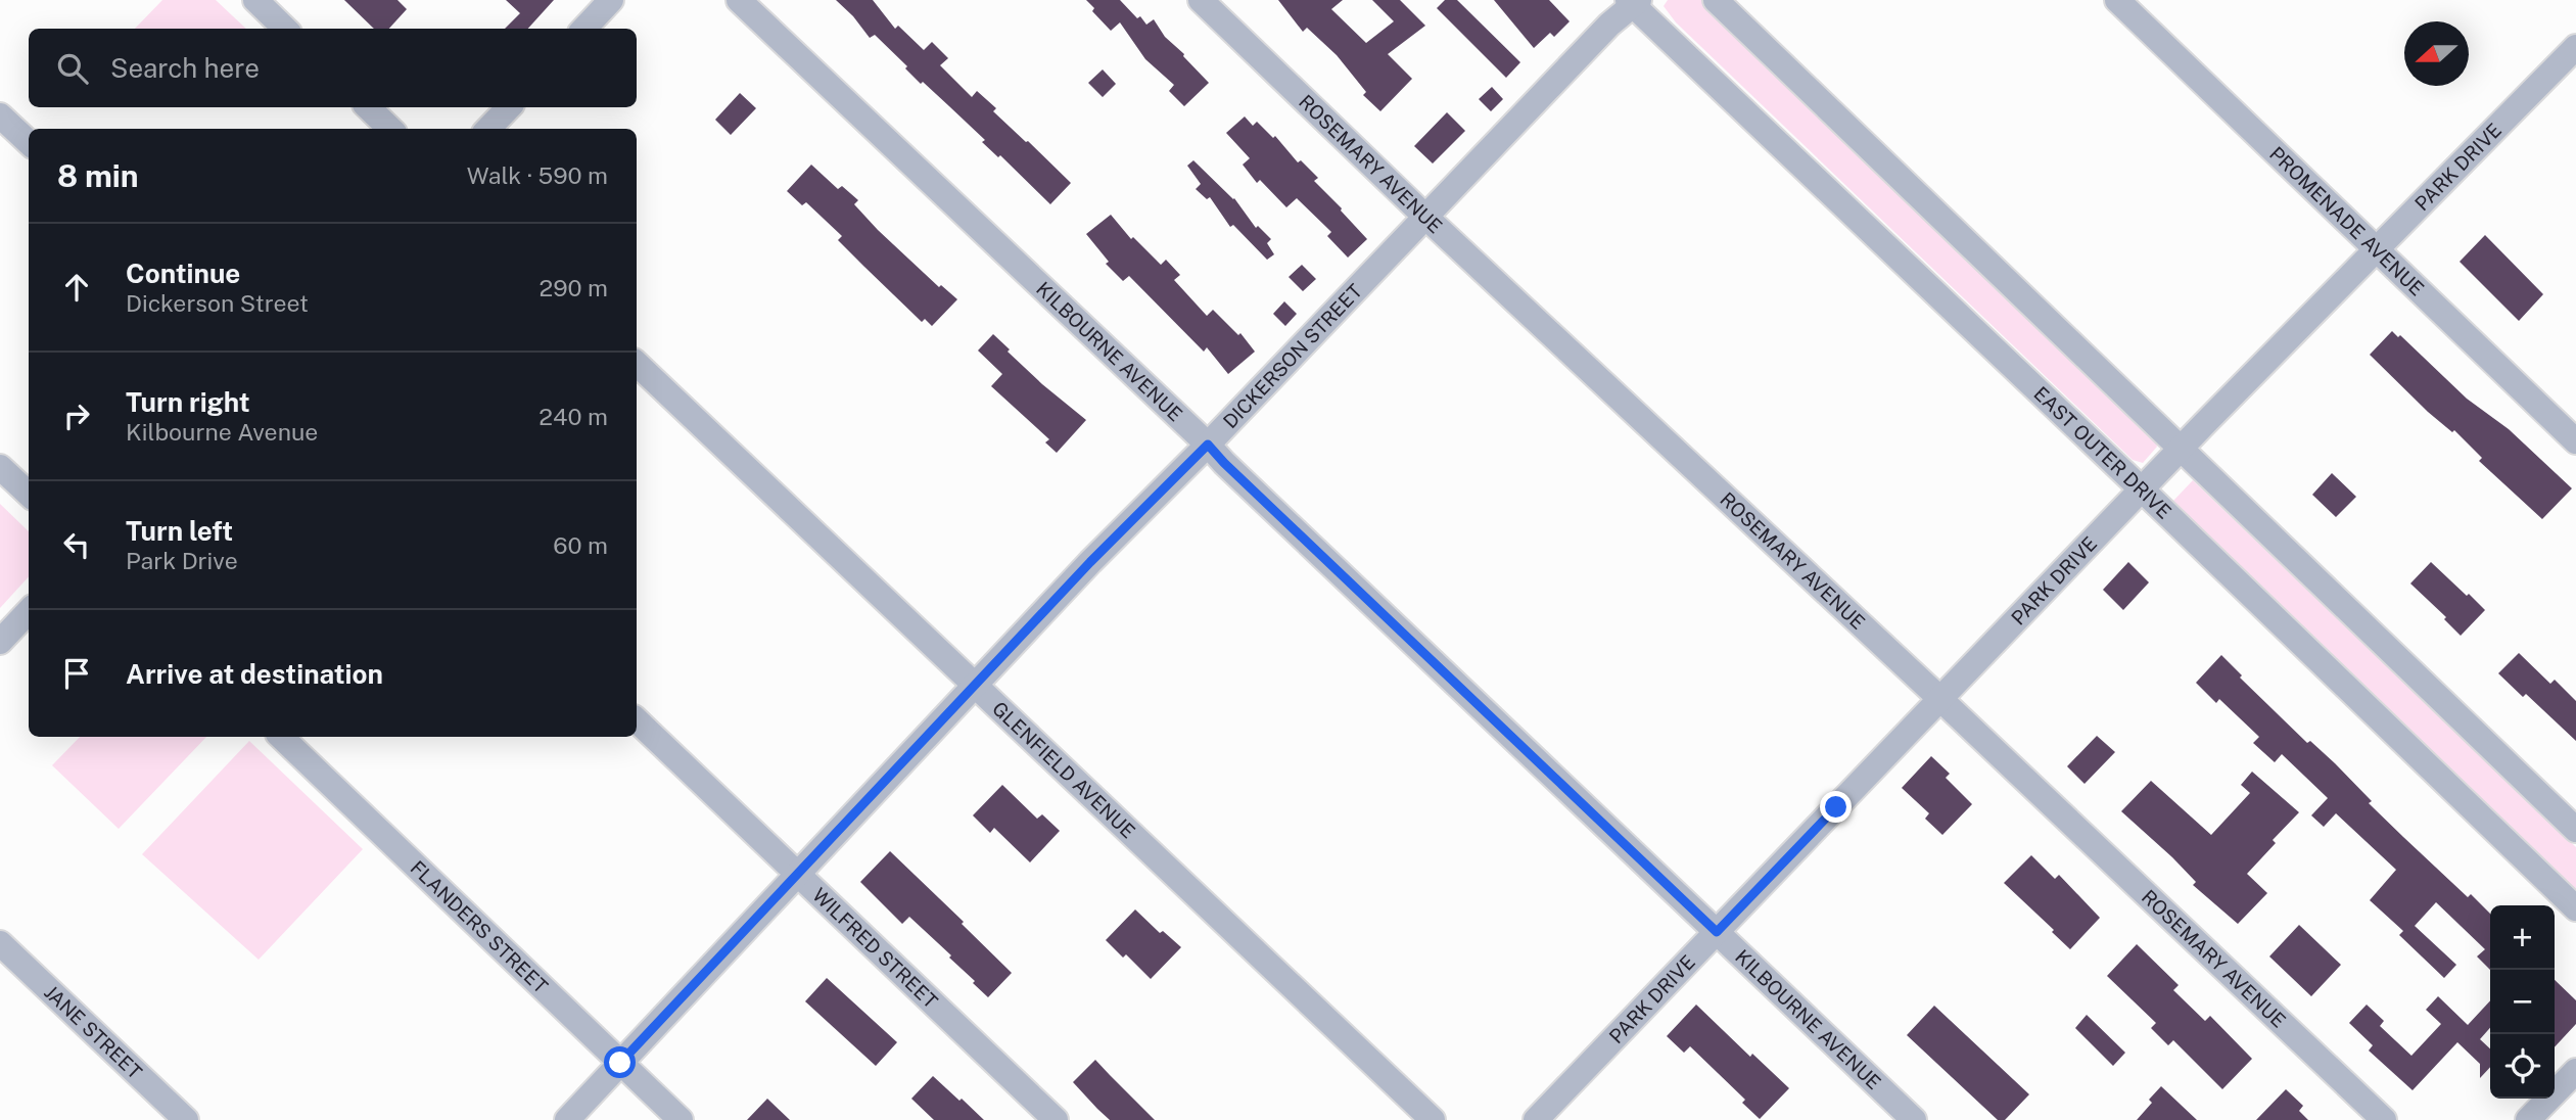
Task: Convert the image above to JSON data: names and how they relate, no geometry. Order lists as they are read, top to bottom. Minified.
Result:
{"streets":{"street":["ROSEMARY AVENUE","PARK DRIVE","PROMENADE AVENUE","KILBOURNE AVENUE","DICKERSON STREET","EAST OUTER DRIVE","GLENFIELD AVENUE","FLANDERS STREET","WILFRED STREET","JANE STREET"]},"crossings":[["ROSEMARY AVENUE","PARK DRIVE"],["ROSEMARY AVENUE","DICKERSON STREET"],["PARK DRIVE","PROMENADE AVENUE"],["PARK DRIVE","KILBOURNE AVENUE"],["PARK DRIVE","EAST OUTER DRIVE"],["KILBOURNE AVENUE","DICKERSON STREET"],["DICKERSON STREET","EAST OUTER DRIVE"],["DICKERSON STREET","GLENFIELD AVENUE"],["DICKERSON STREET","FLANDERS STREET"],["DICKERSON STREET","WILFRED STREET"]],"north":"left","page":{"search":"Search here","heading":["8 min","Walk · 590 m"],"list":[["Continue","Dickerson Street","290 m"],["Turn right","Kilbourne Avenue","240 m"],["Turn left","Park Drive","60 m"],"Arrive at destination"],"map_buttons":["+","−"]}}
